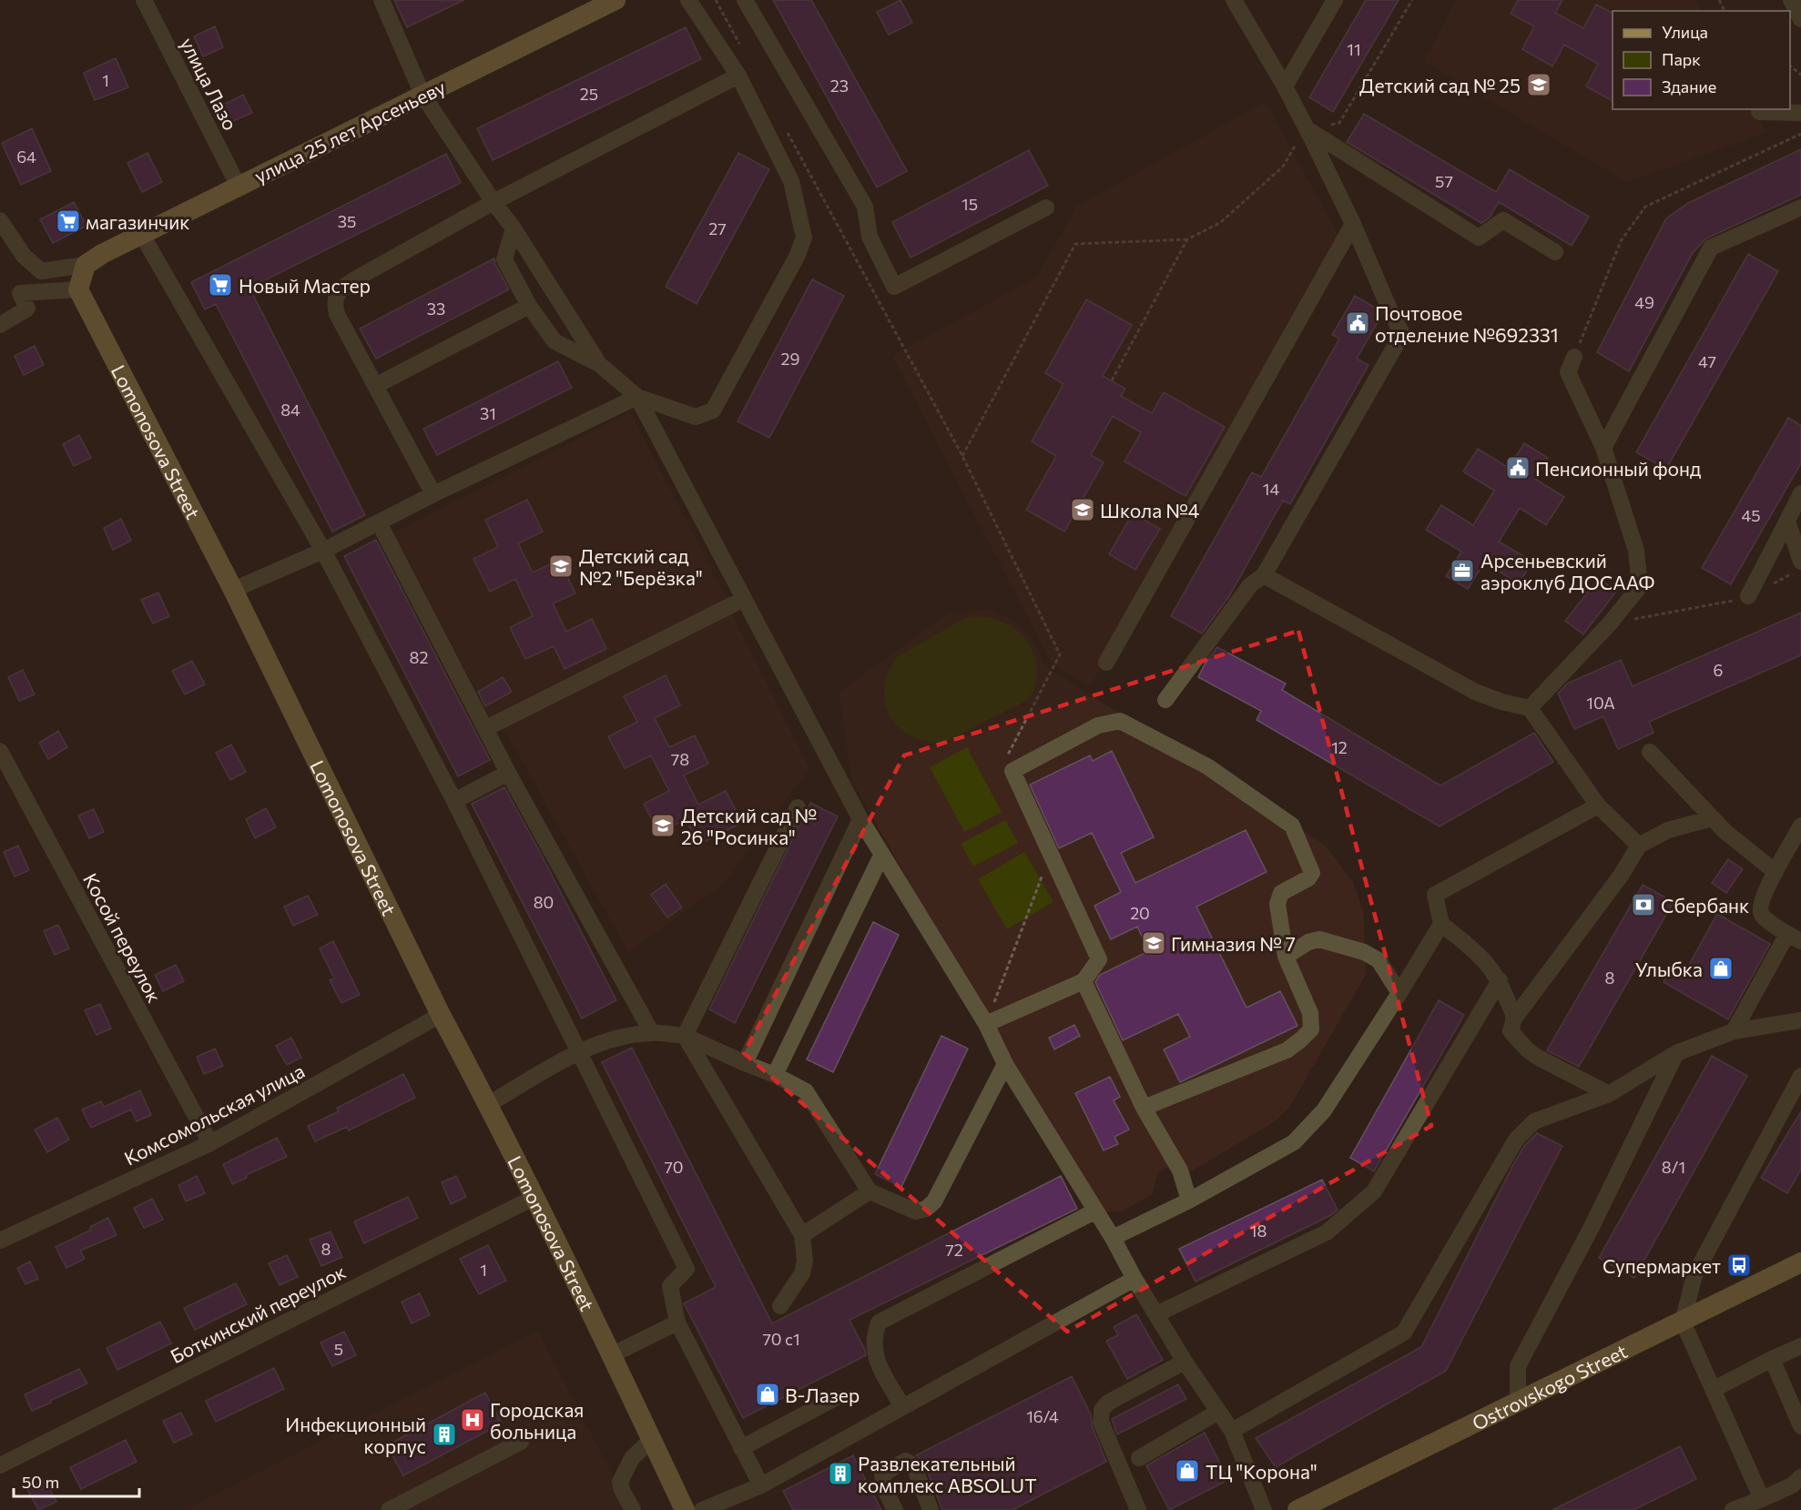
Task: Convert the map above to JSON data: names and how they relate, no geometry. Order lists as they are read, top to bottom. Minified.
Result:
{"streets":{"main road":["улица 25 лет Арсеньеву","Lomonosova Street","Ostrovskogo Street"],"street":["улица Лазо","Косой переулок","Комсомольская улица","Боткинский переулок"]},"crossings":[["улица Лазо","улица 25 лет Арсеньеву"],["Lomonosova Street","Комсомольская улица"],["Lomonosova Street","Боткинский переулок"],["Косой переулок","Комсомольская улица"]],"places":{"school or university":["Детский сад № 25","Школа №4","Детский сад №2 \"Берёзка\"","Детский сад № 26 \"Росинка\"","Гимназия № 7"],"supermarket":["магазинчик","Новый Мастер"],"public building":["Почтовое отделение №692331","Пенсионный фонд"],"office":["Арсеньевский аэроклуб ДОСААФ"],"bank":["Сбербанк"],"shop":["Улыбка","В-Лазер","ТЦ \"Корона\""],"bus stop":["Супермаркет"],"hospital":["Городская больница"],"building":["Инфекционный корпус","Развлекательный комплекс ABSOLUT"]},"house_numbers":["11","1","23","25","64","57","15","35","27","49","33","29","47","84","31","14","45","82","6","10А","12","78","80","20","8","70","8/1","18","8","72","1","70 с1","5","16/4"],"legend":["Улица","Парк","Здание"],"scale_bar":"50 m"}
